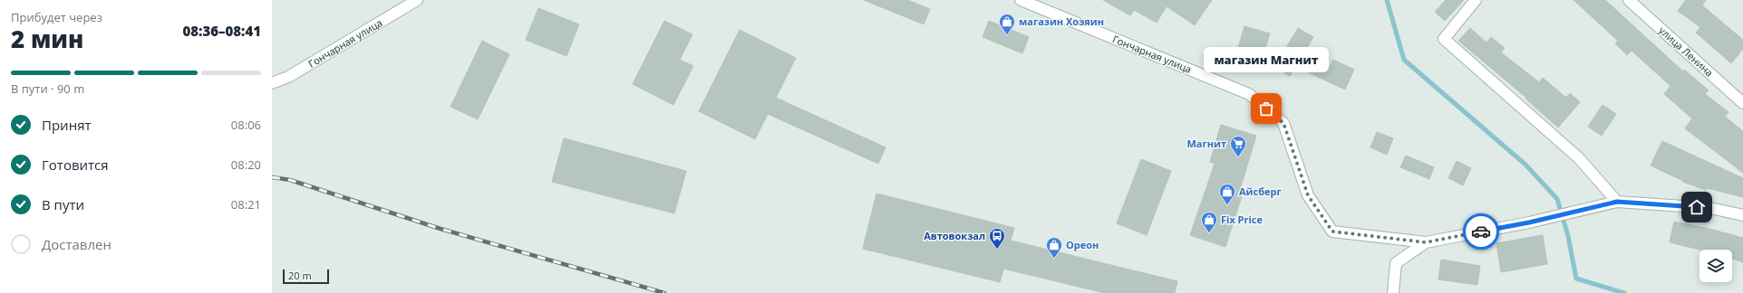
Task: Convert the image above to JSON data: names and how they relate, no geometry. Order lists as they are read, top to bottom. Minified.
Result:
{"streets":{"street":["Гончарная улица","улица Ленина"]},"places":{"shop":["магазин Хозяин","Айсберг","Fix Price","Ореон"],"other":["магазин Магнит"],"supermarket":["Магнит"],"bus stop":["Автовокзал"]},"scale_bar":"20 m","page":{"heading":["2 мин","Прибудет через","08:36–08:41"],"bubble":"магазин Магнит","bar":"В пути · 90 m","list":[["Принят","08:06"],["Готовится","08:20"],["В пути","08:21"],"Доставлен"],"scale":"20 m"}}
